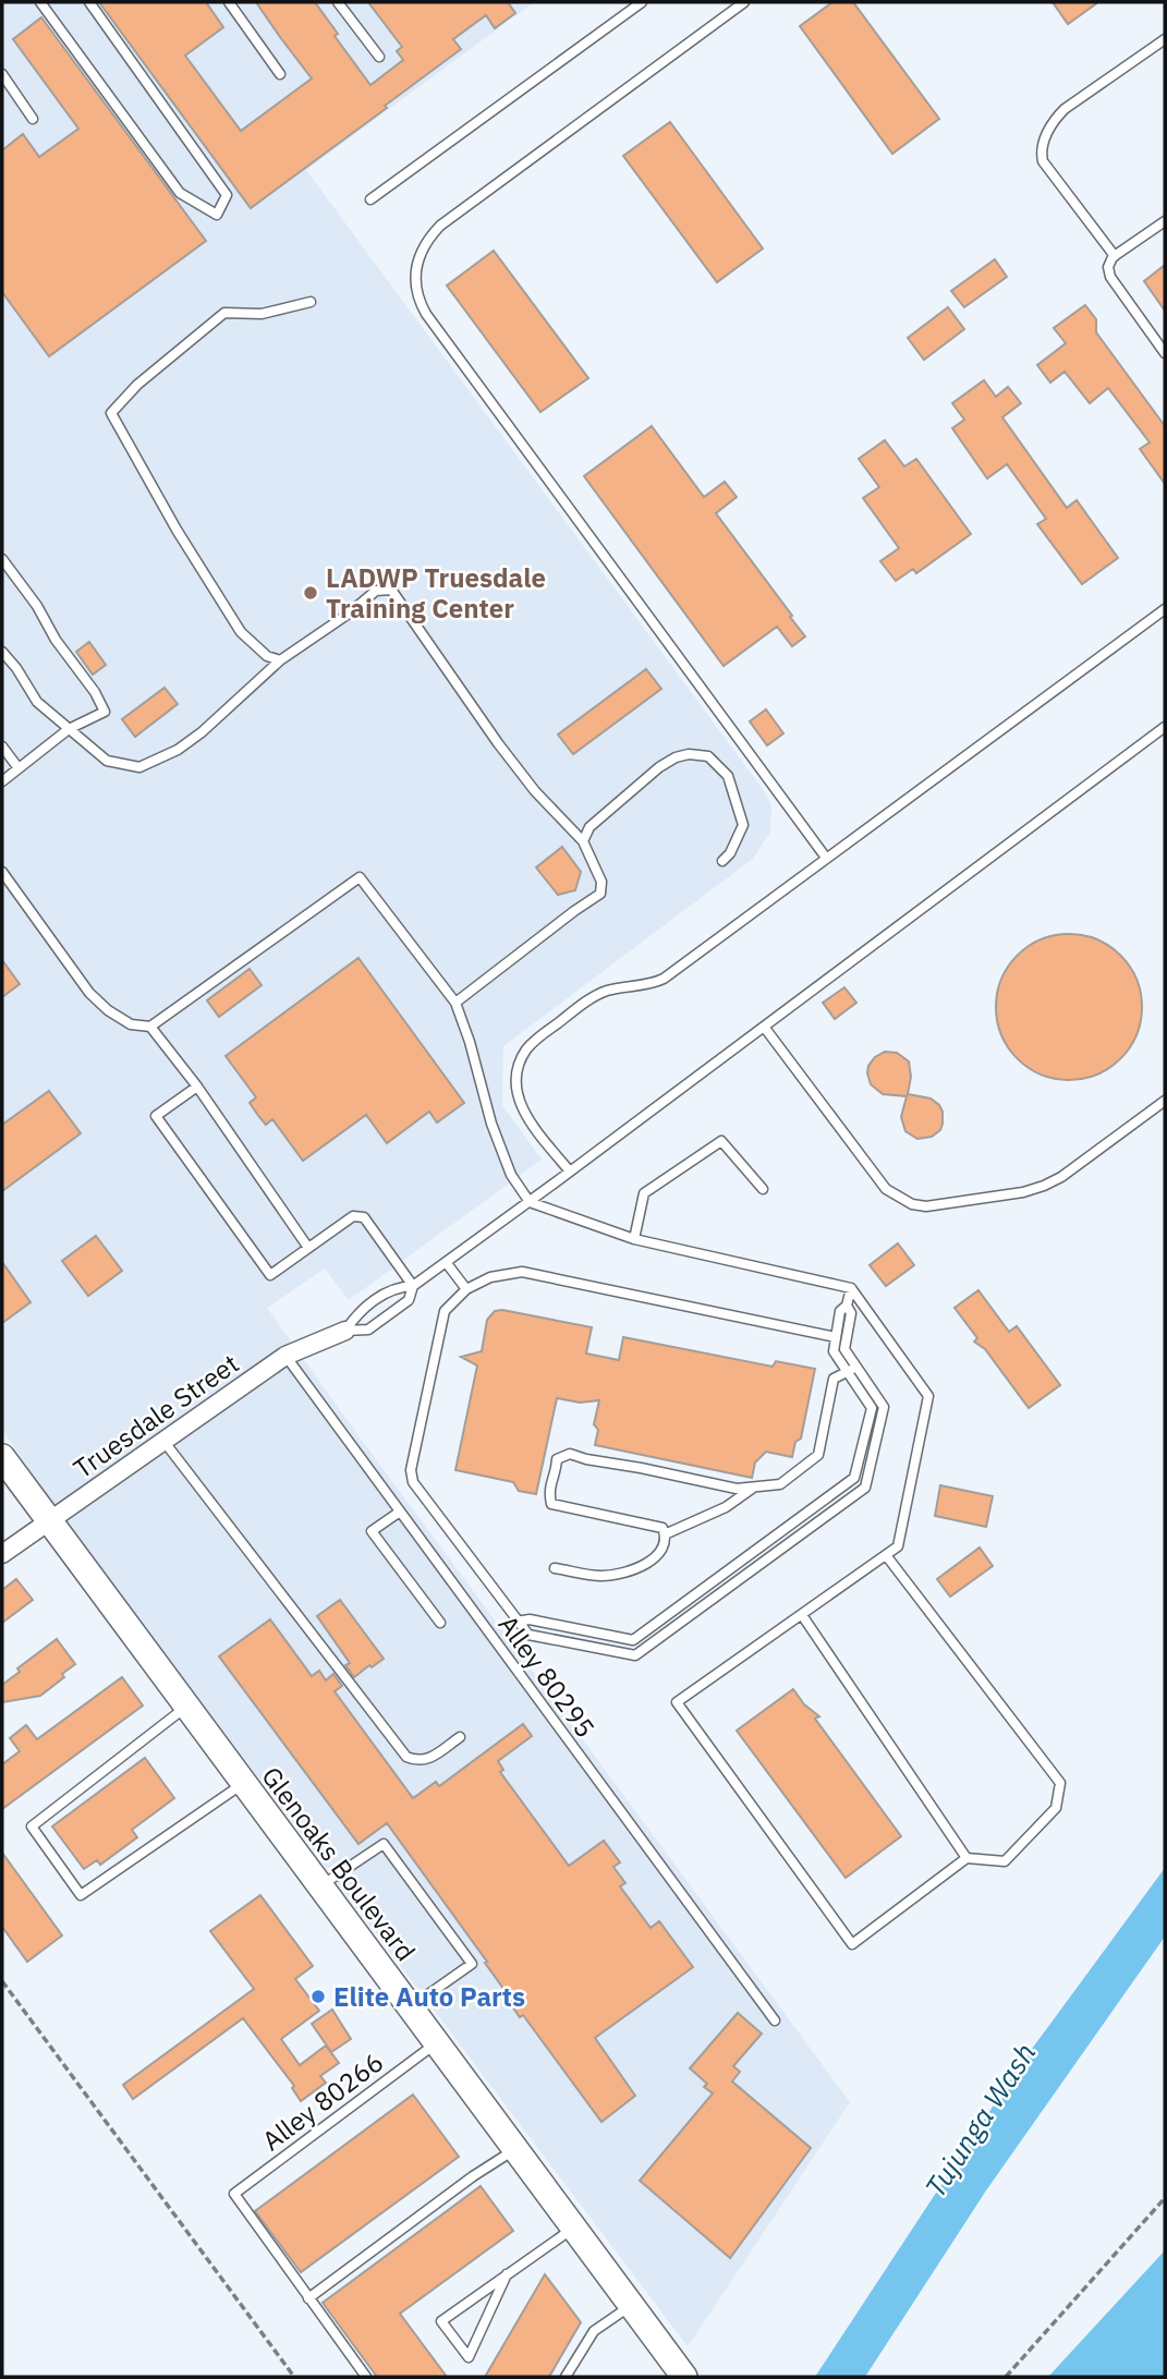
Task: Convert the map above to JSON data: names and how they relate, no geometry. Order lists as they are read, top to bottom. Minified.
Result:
{"streets":{"main road":["Glenoaks Boulevard"],"street":["Truesdale Street"],"lane":["Alley 80295","Alley 80266"]},"crossings":[["Truesdale Street","Alley 80295"],["Truesdale Street","Glenoaks Boulevard"],["Glenoaks Boulevard","Alley 80266"]],"water":["Tujunga Wash"],"places":["LADWP Truesdale Training Center","Elite Auto Parts"]}
